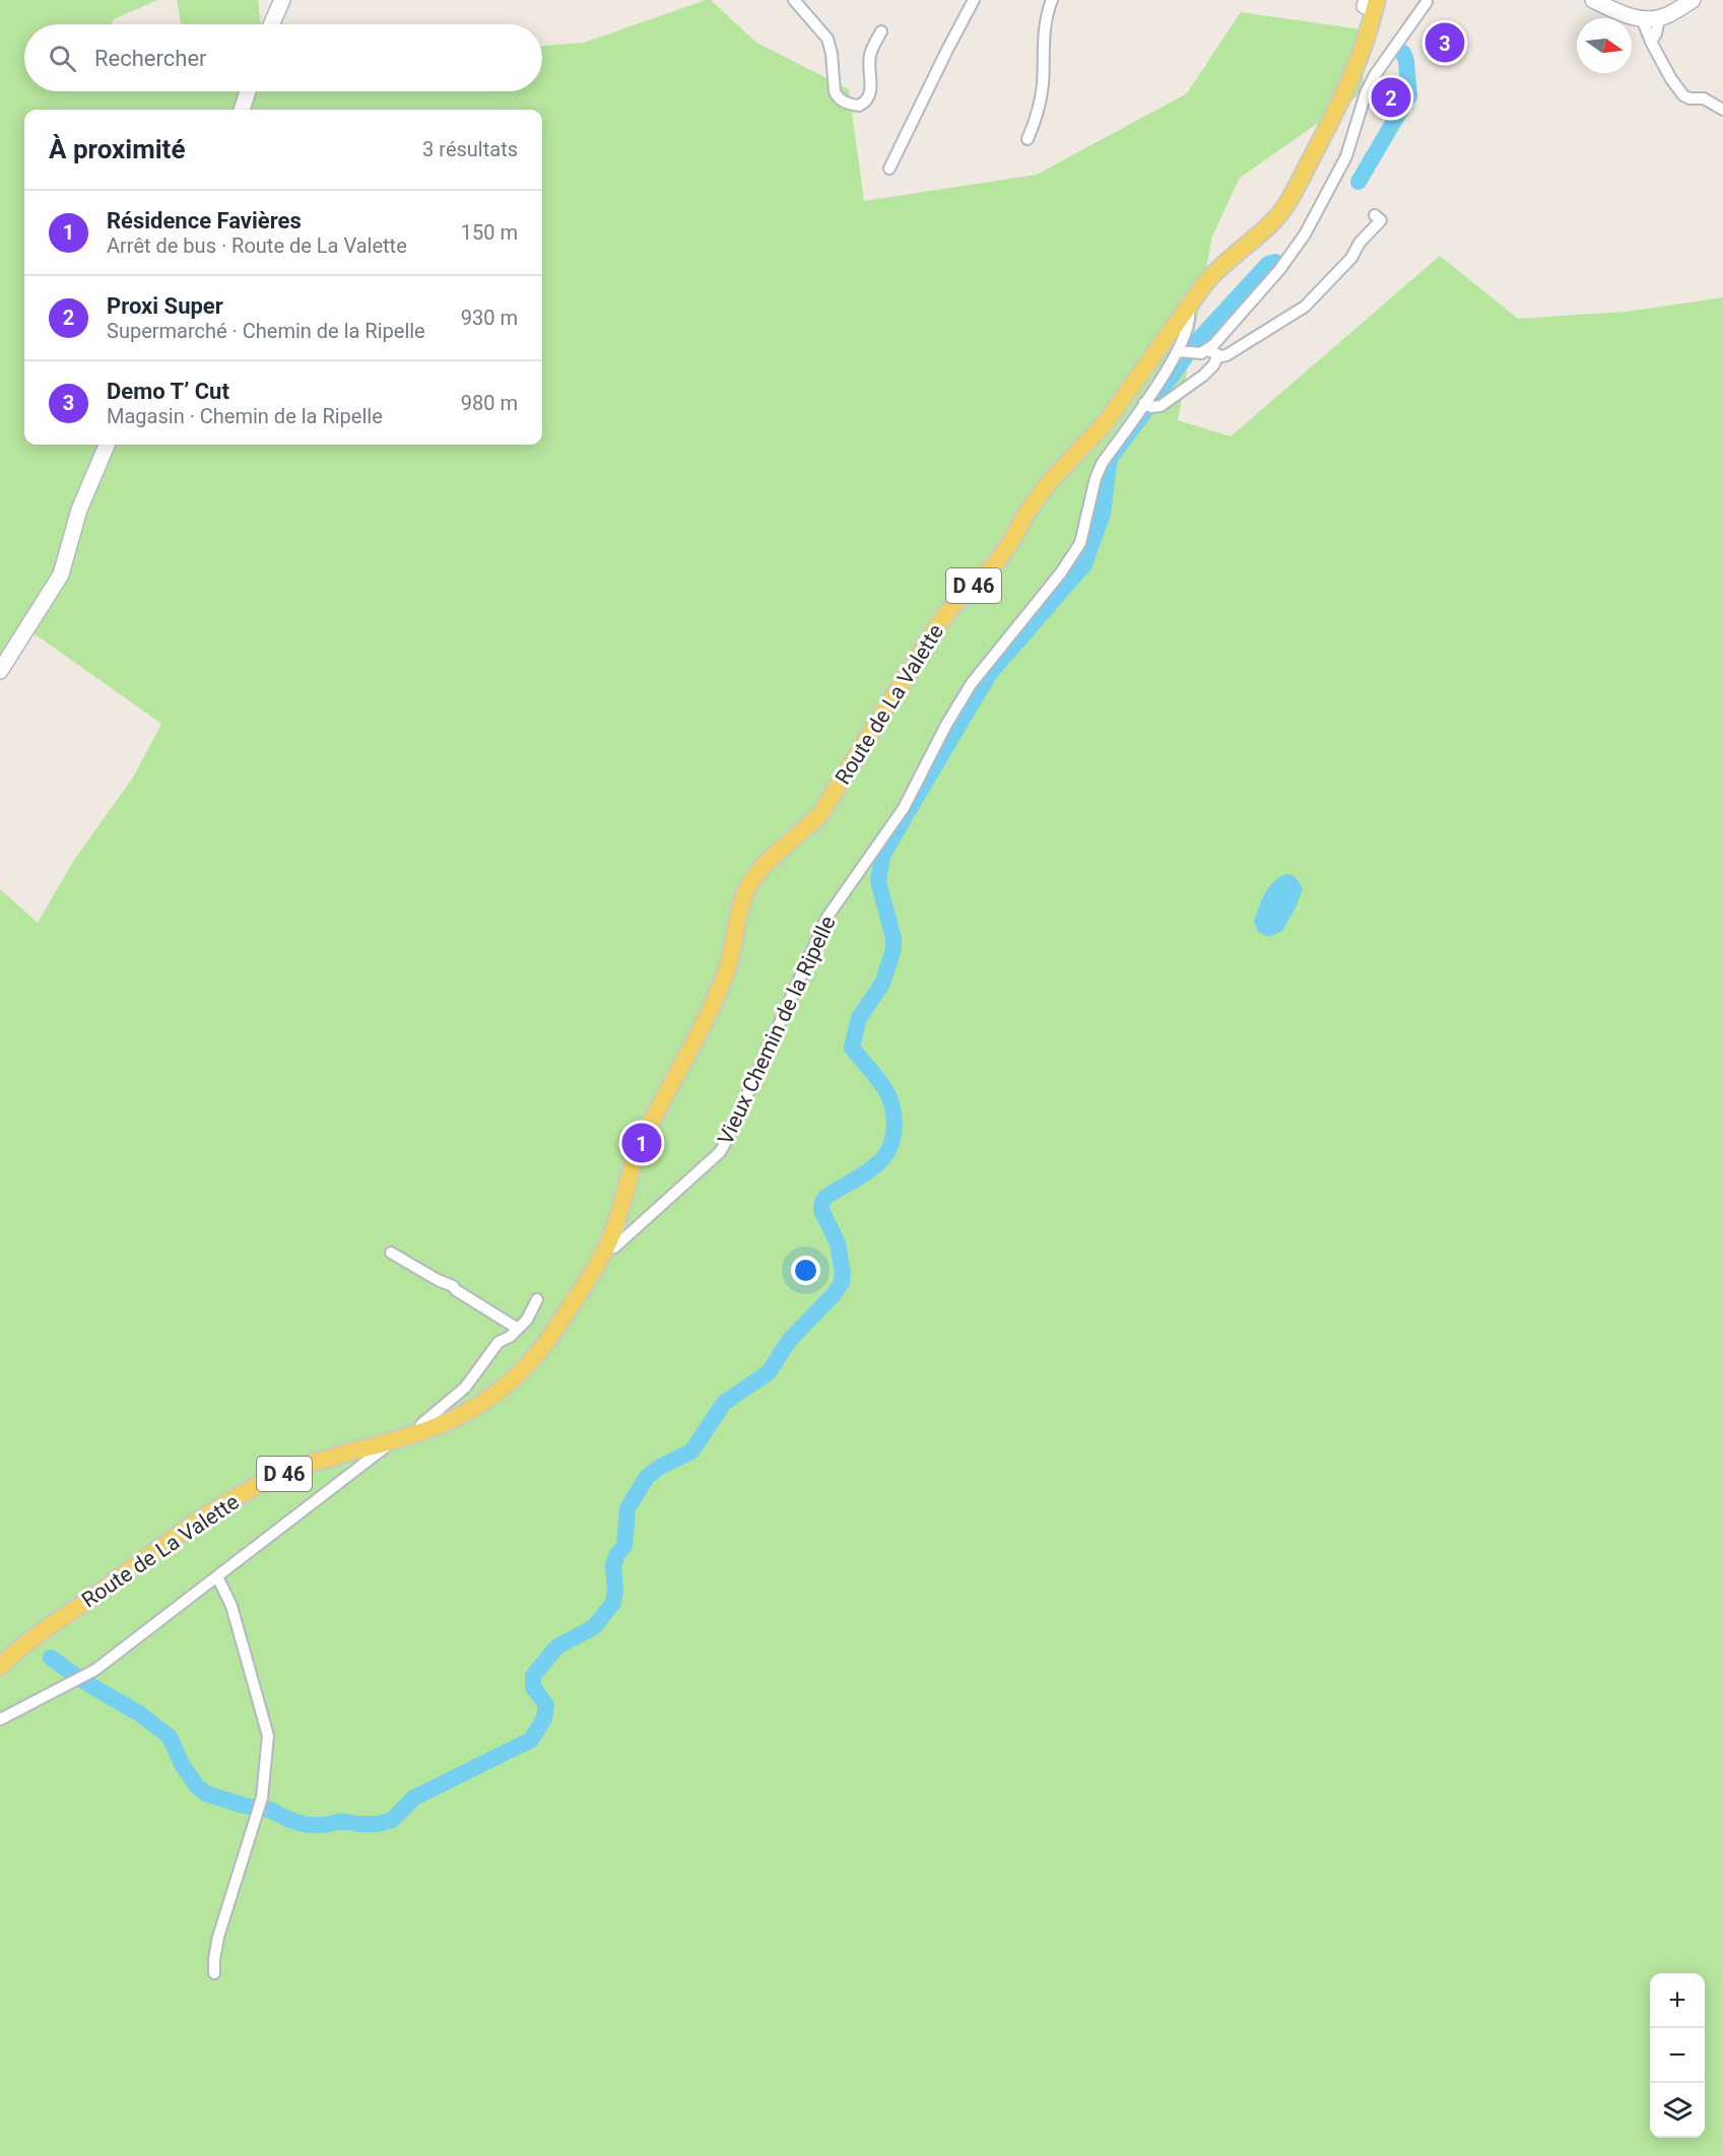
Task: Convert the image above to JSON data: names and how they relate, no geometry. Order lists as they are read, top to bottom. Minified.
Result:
{"streets":{"main road":["D 46","Route de La Valette"],"street":["Vieux Chemin de la Ripelle"]},"crossings":[["Route de La Valette","Vieux Chemin de la Ripelle"]],"north":"right","page":{"pins":["3","2","1"],"search":"Rechercher","heading":["À proximité","3 résultats"],"list":[{"mark":"1","name":"Résidence Favières","note":"Arrêt de bus · Route de La Valette","value":"150 m"},{"mark":"2","name":"Proxi Super","note":"Supermarché · Chemin de la Ripelle","value":"930 m"},{"mark":"3","name":"Demo T’ Cut","note":"Magasin · Chemin de la Ripelle","value":"980 m"}],"map_buttons":["+","−"]}}
